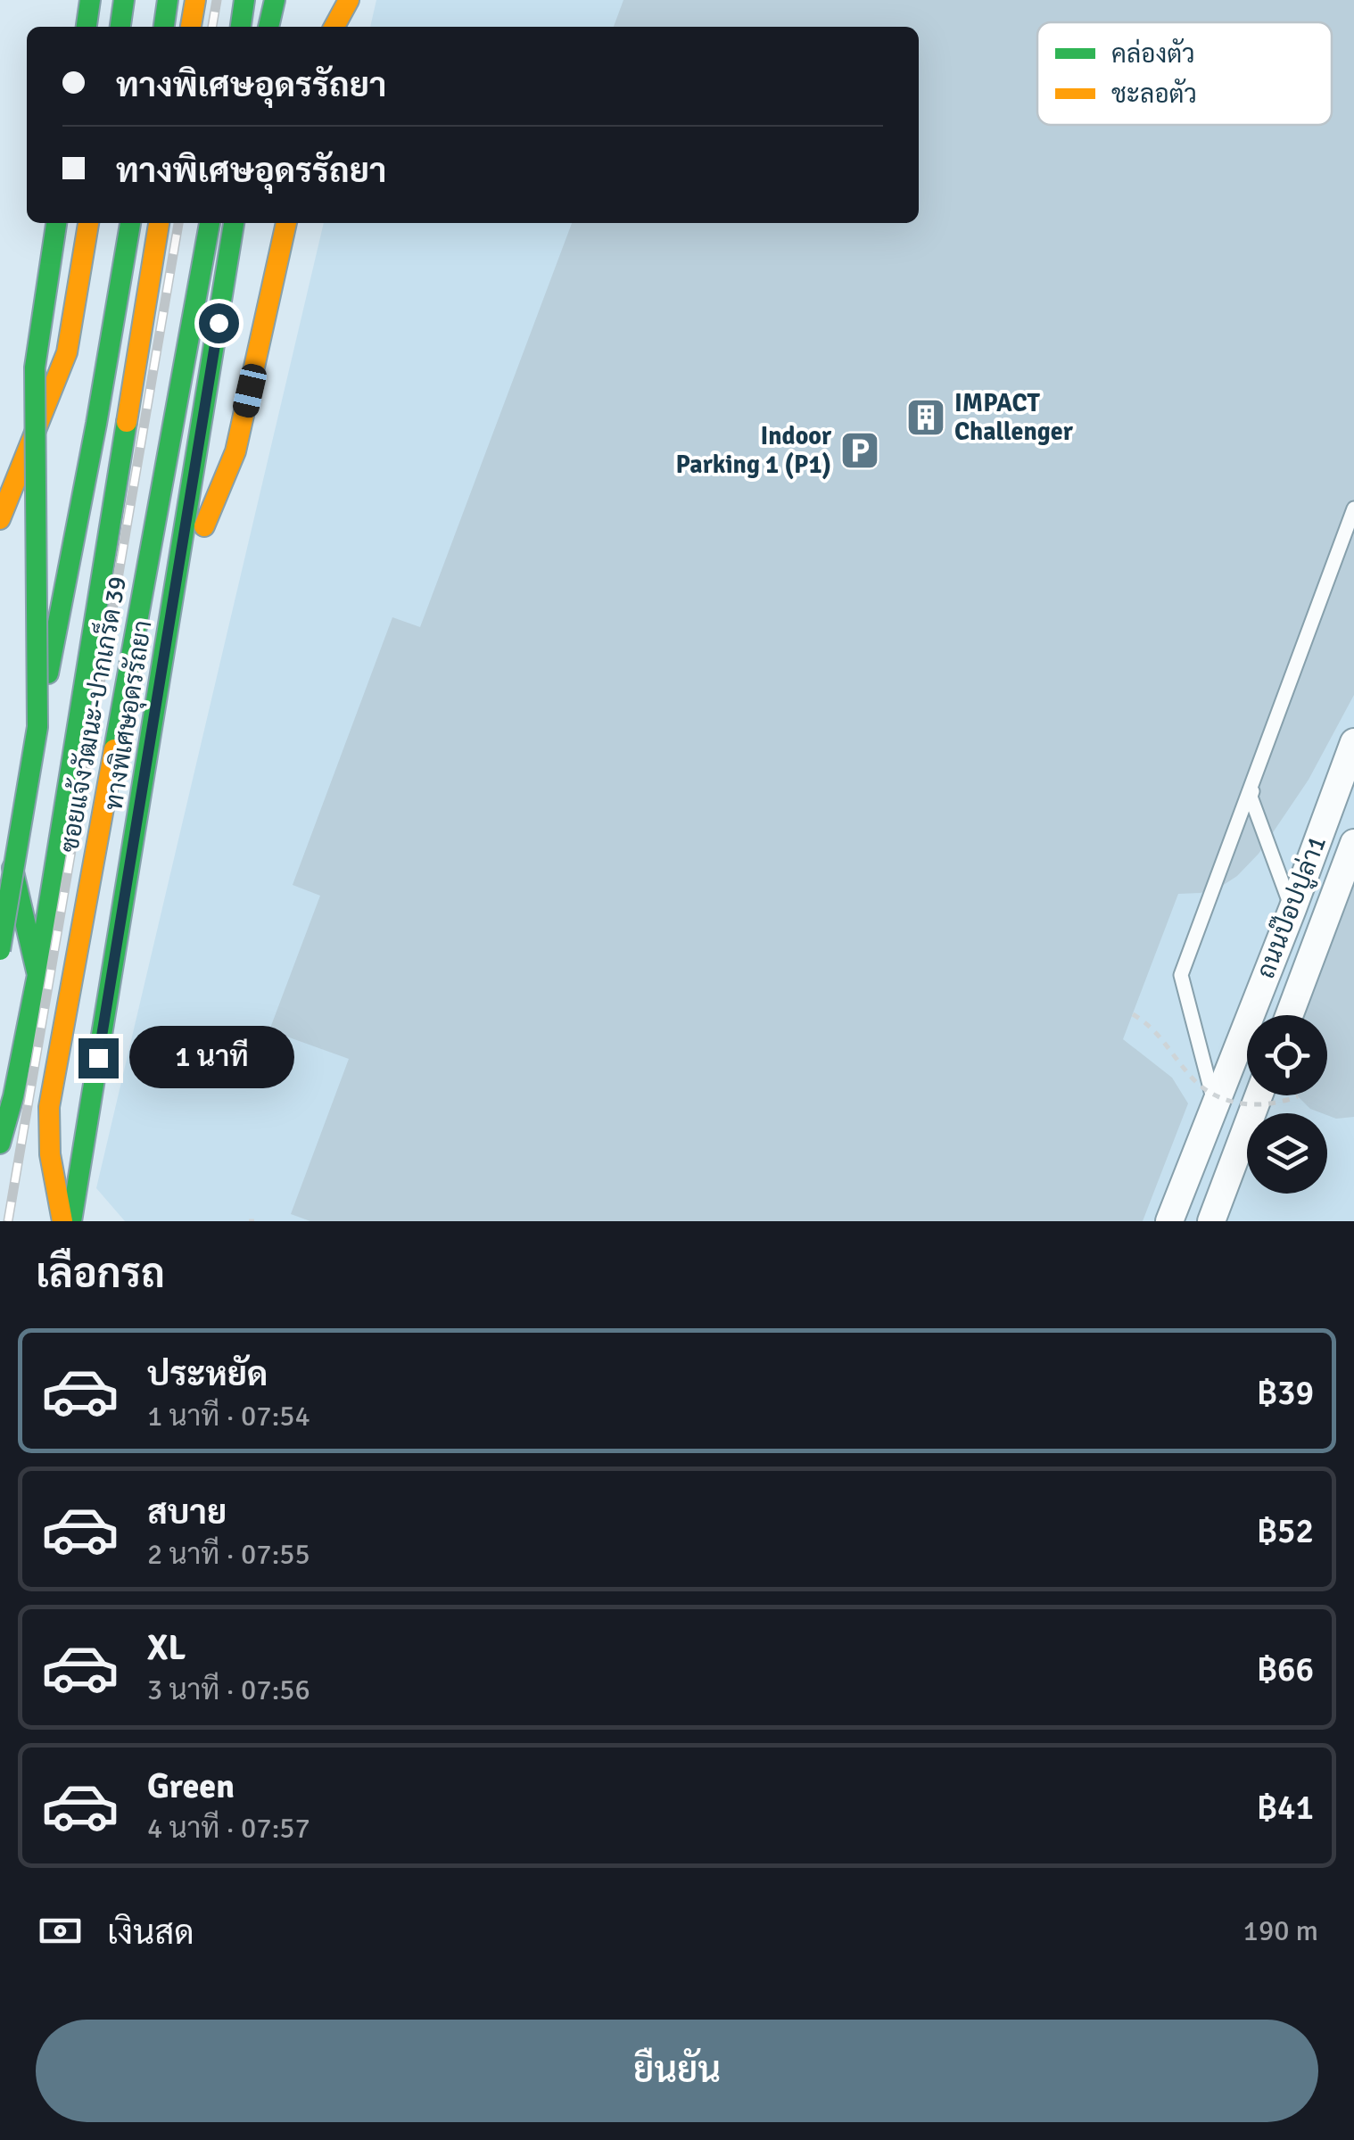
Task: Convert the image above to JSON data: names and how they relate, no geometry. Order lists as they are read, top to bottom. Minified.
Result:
{"streets":{"main road":["ซอยแจ้งวัฒนะ-ปากเกร็ด 39","ทางพิเศษอุดรรัถยา"],"street":["ถนนป๊อปปูล่า1"]},"places":{"building":["IMPACT Challenger"],"parking":["Indoor Parking 1 (P1)"]},"legend":["คล่องตัว","ชะลอตัว"],"page":{"banner":["ทางพิเศษอุดรรัถยา","ทางพิเศษอุดรรัถยา"],"bubble":"1 นาที","heading":"เลือกรถ","list":[{"name":"ประหยัด","note":"1 นาที · 07:54","value":"฿39"},{"name":"สบาย","note":"2 นาที · 07:55","value":"฿52"},{"name":"XL","note":"3 นาที · 07:56","value":"฿66"},{"name":"Green","note":"4 นาที · 07:57","value":"฿41"}],"pay":["เงินสด","190 m"],"buttons":"ยืนยัน"}}
